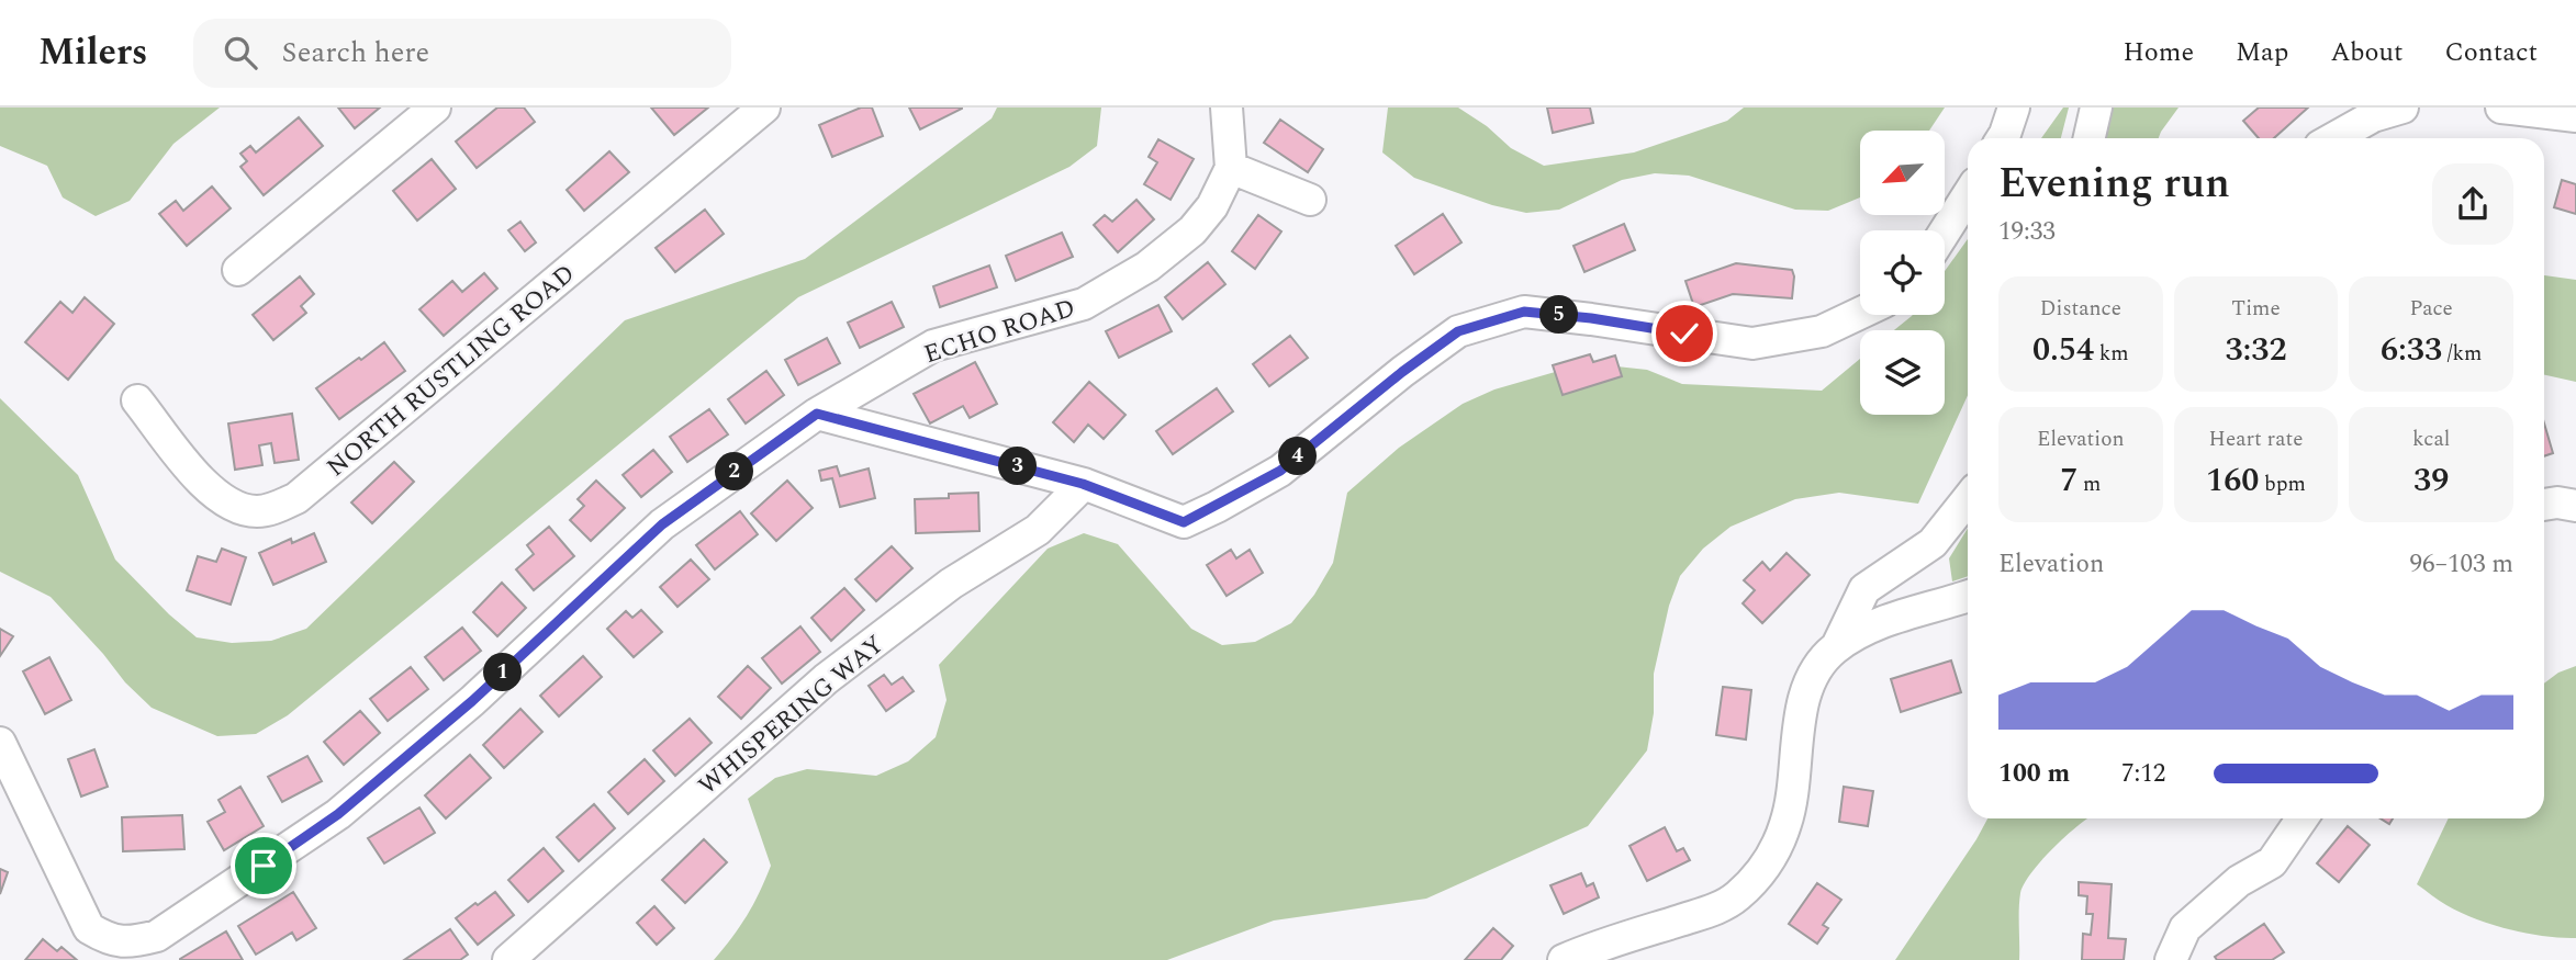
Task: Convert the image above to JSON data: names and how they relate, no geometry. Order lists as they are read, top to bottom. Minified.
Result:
{"streets":{"street":["ECHO ROAD","NORTH RUSTLING ROAD","WHISPERING WAY"]},"north":"bottom left","page":{"header":"Milers","search":"Search here","nav":["Home","Map","About","Contact"],"heading":["Evening run","19:33"],"stats":[["Distance","0.54 km"],["Time","3:32"],["Pace","6:33 /km"],["Elevation","7 m"],["Heart rate","160 bpm"],["kcal","39"]],"pins":["5","4","3","2","1"],"chart":["Elevation","96–103 m"],"list":[{"name":"100 m","note":"7:12"}]}}
